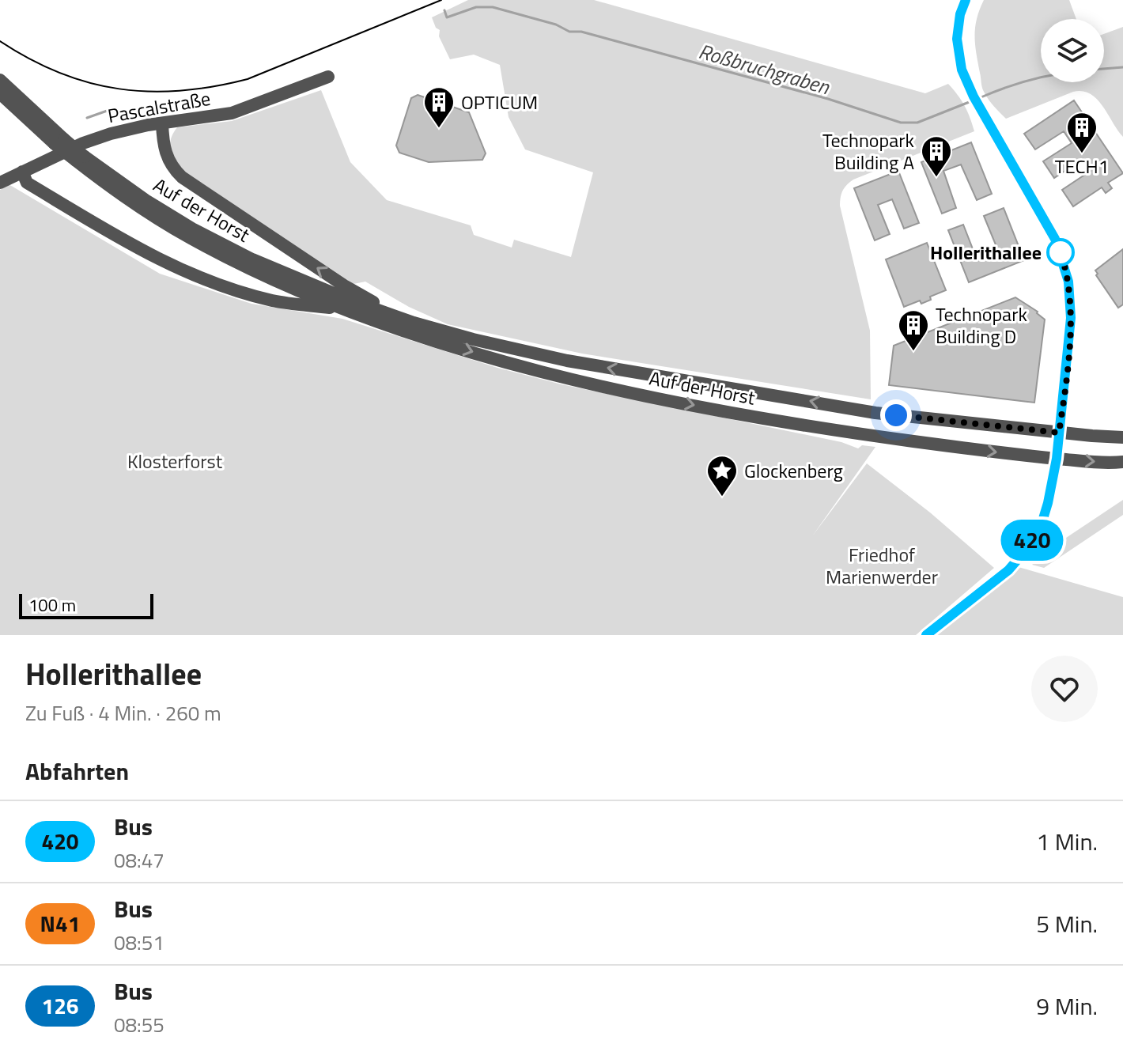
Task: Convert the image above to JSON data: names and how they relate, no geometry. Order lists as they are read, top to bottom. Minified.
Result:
{"streets":{"street":["Pascalstraße","Auf der Horst"]},"crossings":[["Pascalstraße","Auf der Horst"]],"water":["Roßbruchgraben"],"parks":["Klosterforst","Friedhof Marienwerder"],"places":{"building":["OPTICUM","TECH1","Technopark Building A","Technopark Building D"],"other":["Hollerithallee"],"place":["Glockenberg"]},"lines":["bus line 420"],"scale_bar":"100 m","page":{"on_map":"420","scale":"100 m","heading":[["Hollerithallee","Zu Fuß · 4 Min. · 260 m"],"Abfahrten"],"list":[{"mark":"420","name":"Bus","note":"08:47","value":"1 Min."},{"mark":"N41","name":"Bus","note":"08:51","value":"5 Min."},{"mark":"126","name":"Bus","note":"08:55","value":"9 Min."}]}}
